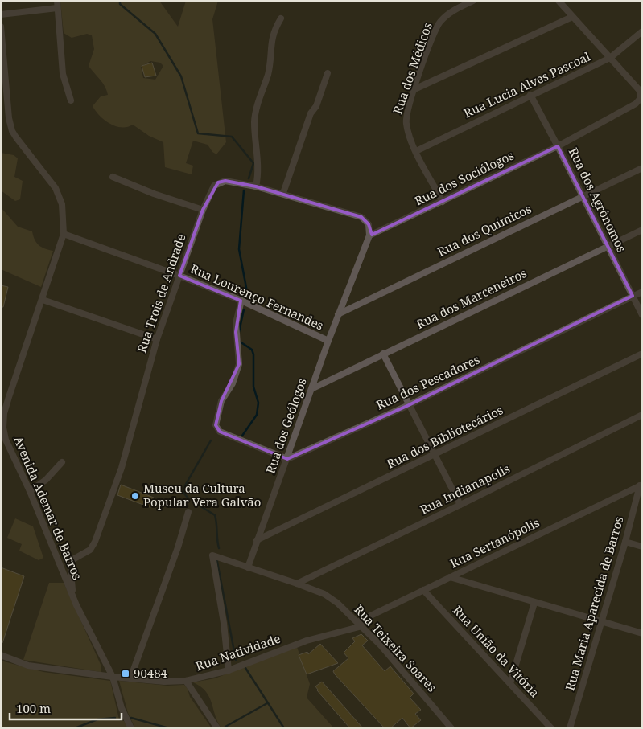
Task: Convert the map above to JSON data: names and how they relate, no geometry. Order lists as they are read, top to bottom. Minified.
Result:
{"streets":{"street":["Rua dos Médicos","Rua Lucia Alves Pascoal","Rua dos Sociólogos","Rua dos Agrônomos","Rua dos Químicos","Rua Trois de Andrade","Rua Lourenço Fernandes","Rua dos Marceneiros","Rua dos Pescadores","Rua dos Geólogos","Rua dos Bibliotecários","Rua Indianapolis","Avenida Ademar de Barros","Rua Sertanópolis","Rua Maria Aparecida de Barros","Rua Teixeira Soares","Rua União da Vitória","Rua Natividade"]},"crossings":[["Rua dos Médicos","Rua Lucia Alves Pascoal"],["Rua dos Médicos","Rua dos Sociólogos"],["Rua Lucia Alves Pascoal","Rua dos Sociólogos"],["Rua Lucia Alves Pascoal","Rua dos Agrônomos"],["Rua dos Sociólogos","Rua dos Agrônomos"],["Rua dos Sociólogos","Rua Trois de Andrade"],["Rua dos Agrônomos","Rua dos Químicos"],["Rua dos Agrônomos","Rua dos Marceneiros"],["Rua dos Agrônomos","Rua dos Pescadores"],["Rua dos Químicos","Rua dos Geólogos"],["Rua Trois de Andrade","Rua Lourenço Fernandes"],["Rua Trois de Andrade","Avenida Ademar de Barros"],["Rua Lourenço Fernandes","Rua dos Geólogos"],["Rua Lourenço Fernandes","Avenida Ademar de Barros"],["Rua dos Marceneiros","Rua dos Geólogos"],["Rua dos Pescadores","Rua dos Geólogos"],["Rua dos Geólogos","Rua dos Bibliotecários"],["Rua dos Geólogos","Rua Teixeira Soares"],["Rua Indianapolis","Rua Teixeira Soares"],["Avenida Ademar de Barros","Rua Natividade"],["Rua Sertanópolis","Rua Maria Aparecida de Barros"],["Rua Sertanópolis","Rua Teixeira Soares"],["Rua Sertanópolis","Rua União da Vitória"],["Rua Sertanópolis","Rua Natividade"],["Rua Teixeira Soares","Rua Natividade"]],"places":{"other":["Museu da Cultura Popular Vera Galvão"],"transit":["90484"]},"scale_bar":"100 m"}
